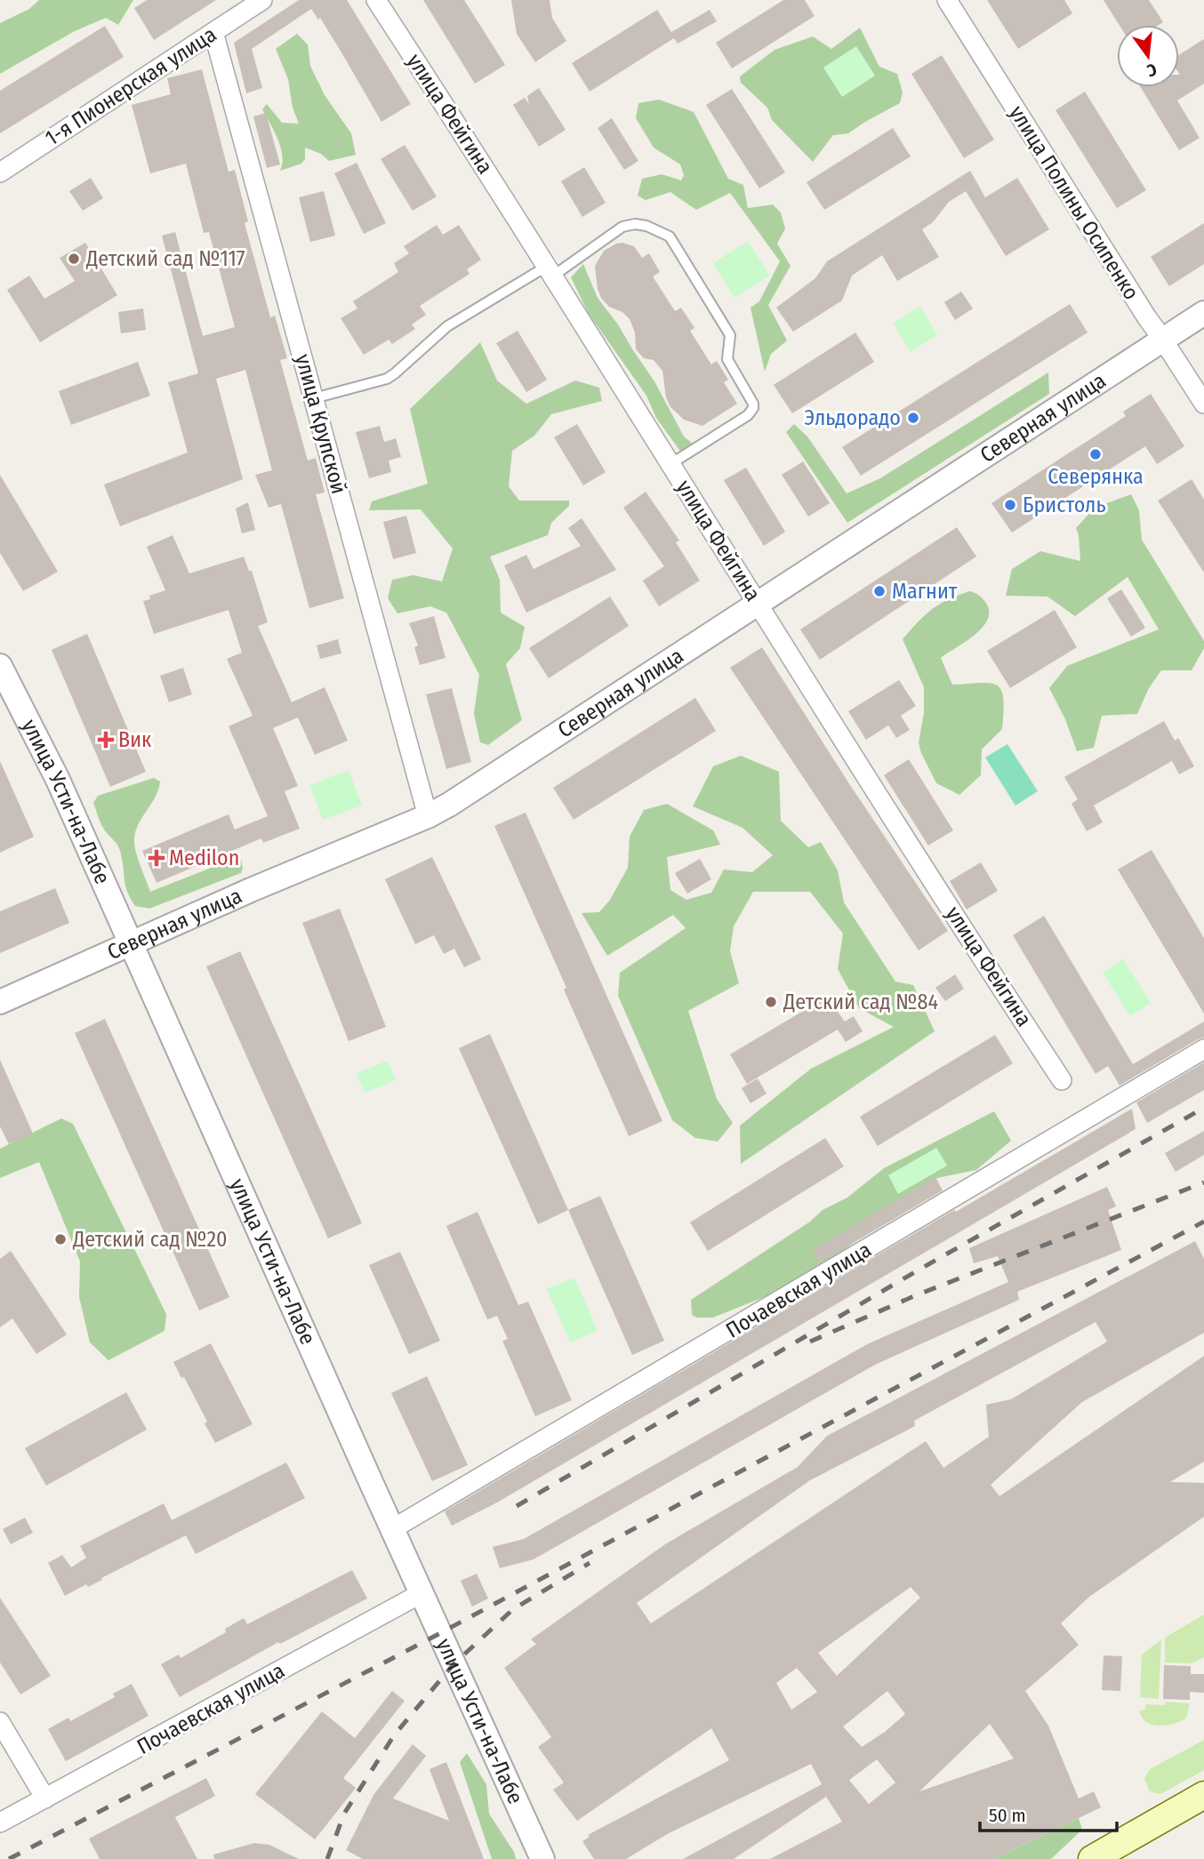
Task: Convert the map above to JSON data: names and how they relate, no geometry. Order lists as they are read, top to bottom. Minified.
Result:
{"streets":{"street":["1-я Пионерская улица","улица Фейгина","улица Полины Осипенко","Северная улица","улица Крупской","улица Усти-на-Лабе","Почаевская улица"]},"crossings":[["1-я Пионерская улица","улица Крупской"],["улица Фейгина","Северная улица"],["улица Полины Осипенко","Северная улица"],["Северная улица","улица Крупской"],["Северная улица","улица Усти-на-Лабе"],["улица Усти-на-Лабе","Почаевская улица"]],"places":{"other":["Детский сад №117","Эльдорадо","Северянка","Бристоль","Магнит","Детский сад №84","Детский сад №20"],"health":["Вик","Medilon"]},"scale_bar":"50 m","north":"bottom"}
